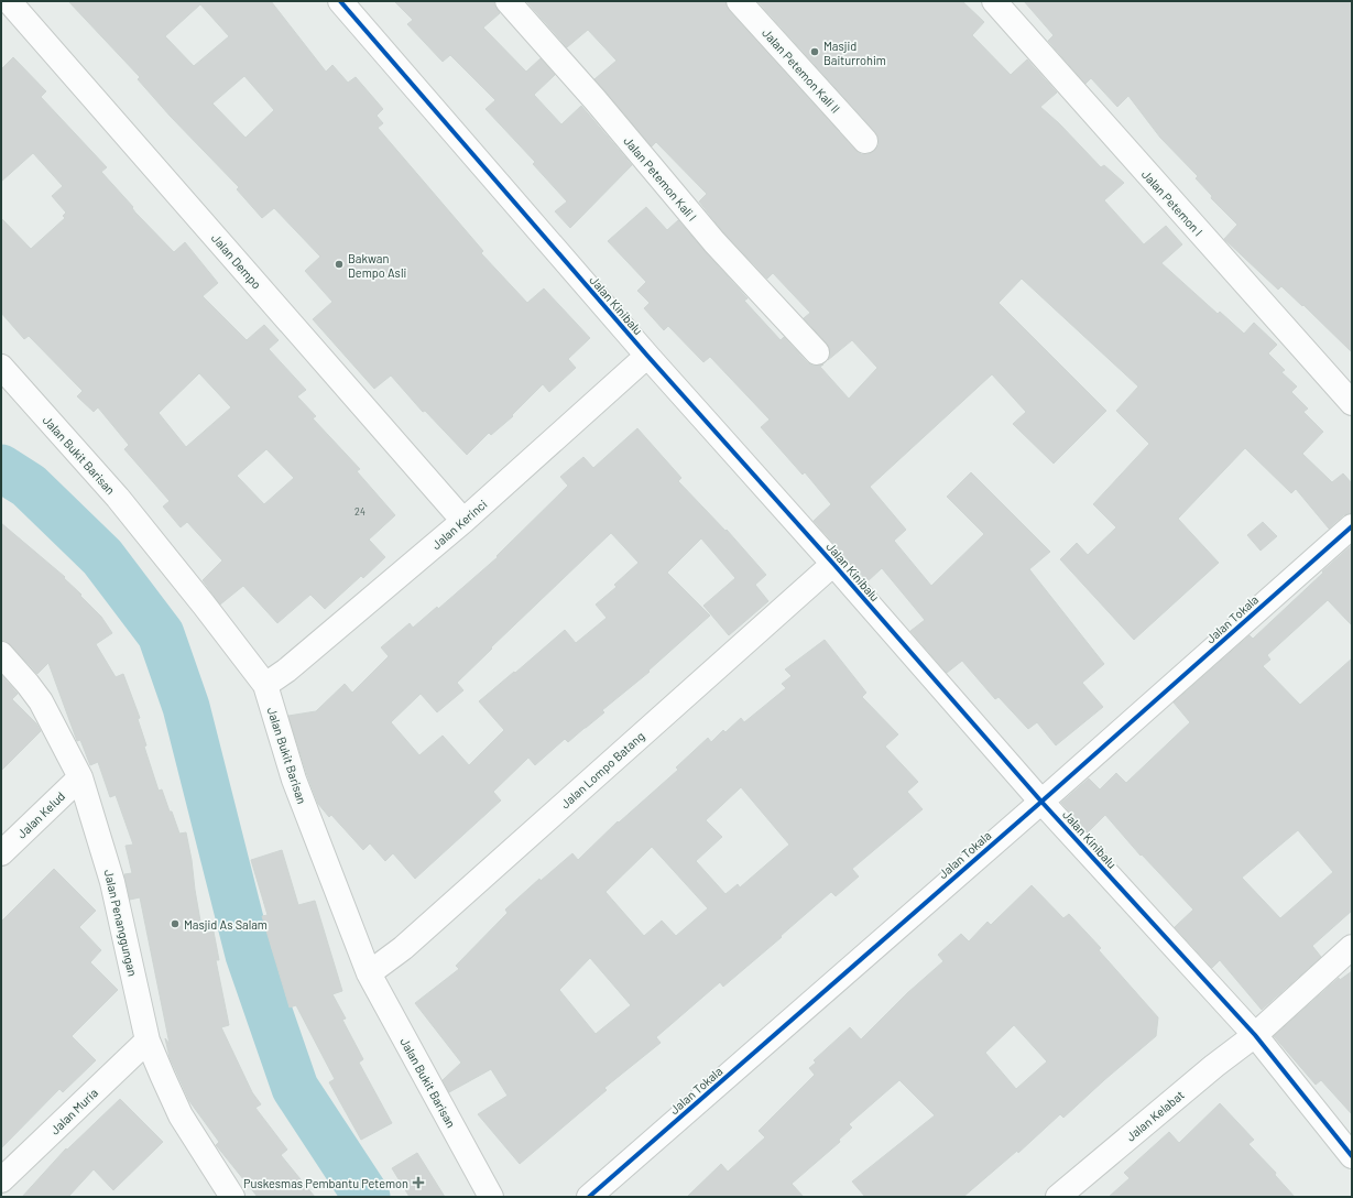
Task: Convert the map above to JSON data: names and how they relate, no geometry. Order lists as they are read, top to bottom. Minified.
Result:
{"streets":{"street":["Jalan Petemon Kali II","Jalan Petemon Kali I","Jalan Petemon I","Jalan Dempo","Jalan Kinibalu","Jalan Bukit Barisan","Jalan Kerinci","Jalan Tokala","Jalan Lompo Batang","Jalan Kelud","Jalan Penanggungan","Jalan Muria","Jalan Kelabat"]},"crossings":[["Jalan Dempo","Jalan Kerinci"],["Jalan Kinibalu","Jalan Kerinci"],["Jalan Kinibalu","Jalan Tokala"],["Jalan Kinibalu","Jalan Lompo Batang"],["Jalan Kinibalu","Jalan Kelabat"],["Jalan Bukit Barisan","Jalan Kerinci"],["Jalan Bukit Barisan","Jalan Lompo Batang"],["Jalan Kelud","Jalan Penanggungan"],["Jalan Penanggungan","Jalan Muria"]],"places":{"other":["Masjid Baiturrohim","Bakwan Dempo Asli","Masjid As Salam"],"health":["Puskesmas Pembantu Petemon"]},"house_numbers":["24"]}
